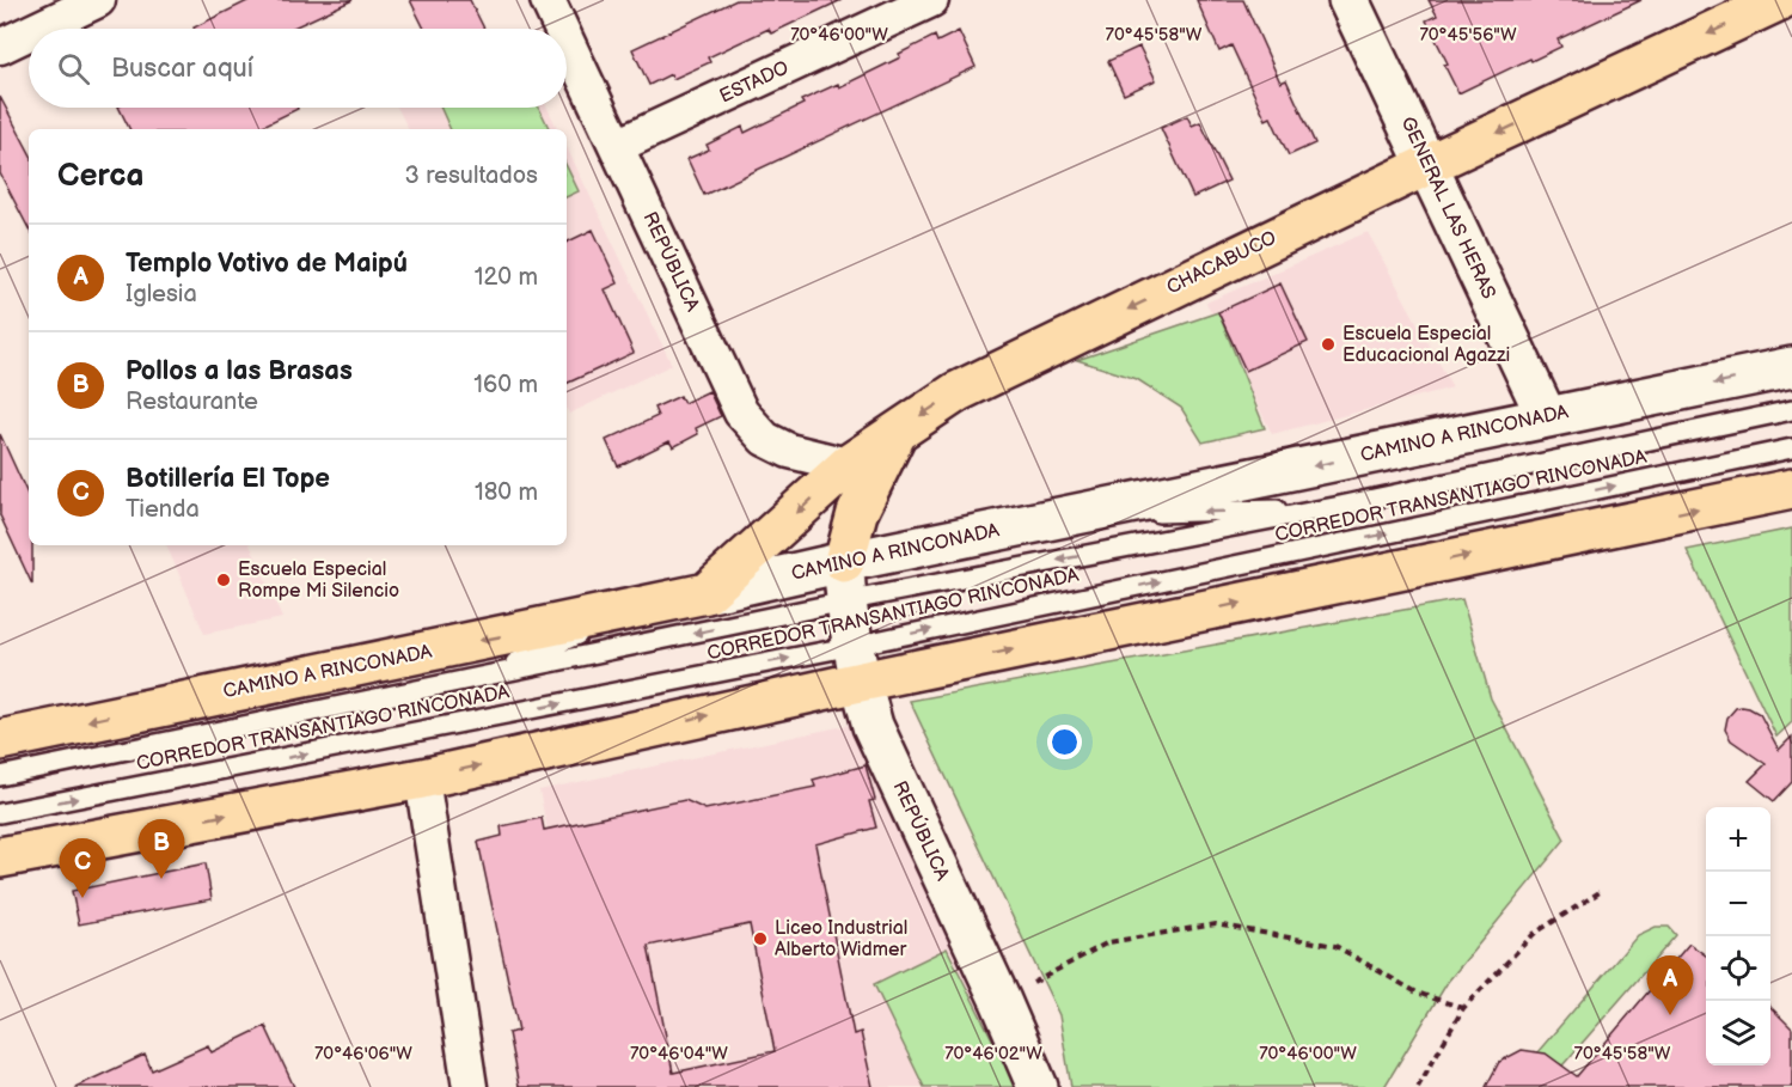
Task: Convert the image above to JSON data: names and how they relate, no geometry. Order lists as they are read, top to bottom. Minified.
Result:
{"streets":{"main road":["GENERAL LAS HERAS","REPÚBLICA","CHACABUCO","CAMINO A RINCONADA"],"street":["ESTADO"],"lane":["CORREDOR TRANSANTIAGO RINCONADA"]},"crossings":[["ESTADO","REPÚBLICA"],["GENERAL LAS HERAS","CHACABUCO"],["GENERAL LAS HERAS","CAMINO A RINCONADA"],["REPÚBLICA","CHACABUCO"],["REPÚBLICA","CAMINO A RINCONADA"],["REPÚBLICA","CORREDOR TRANSANTIAGO RINCONADA"],["CHACABUCO","CAMINO A RINCONADA"],["CAMINO A RINCONADA","CORREDOR TRANSANTIAGO RINCONADA"]],"places":["Escuela Especial Educacional Agazzi","Escuela Especial Rompe Mi Silencio","Liceo Industrial Alberto Widmer"],"page":{"search":"Buscar aquí","heading":["Cerca","3 resultados"],"list":[{"mark":"A","name":"Templo Votivo de Maipú","note":"Iglesia","value":"120 m"},{"mark":"B","name":"Pollos a las Brasas","note":"Restaurante","value":"160 m"},{"mark":"C","name":"Botillería El Tope","note":"Tienda","value":"180 m"}],"map_buttons":["+","−"],"pins":["B","C","A"]},"coordinates":["70°45'58\"W","70°45'56\"W","70°46'00\"W","70°46'06\"W","70°46'04\"W","70°46'02\"W"]}
